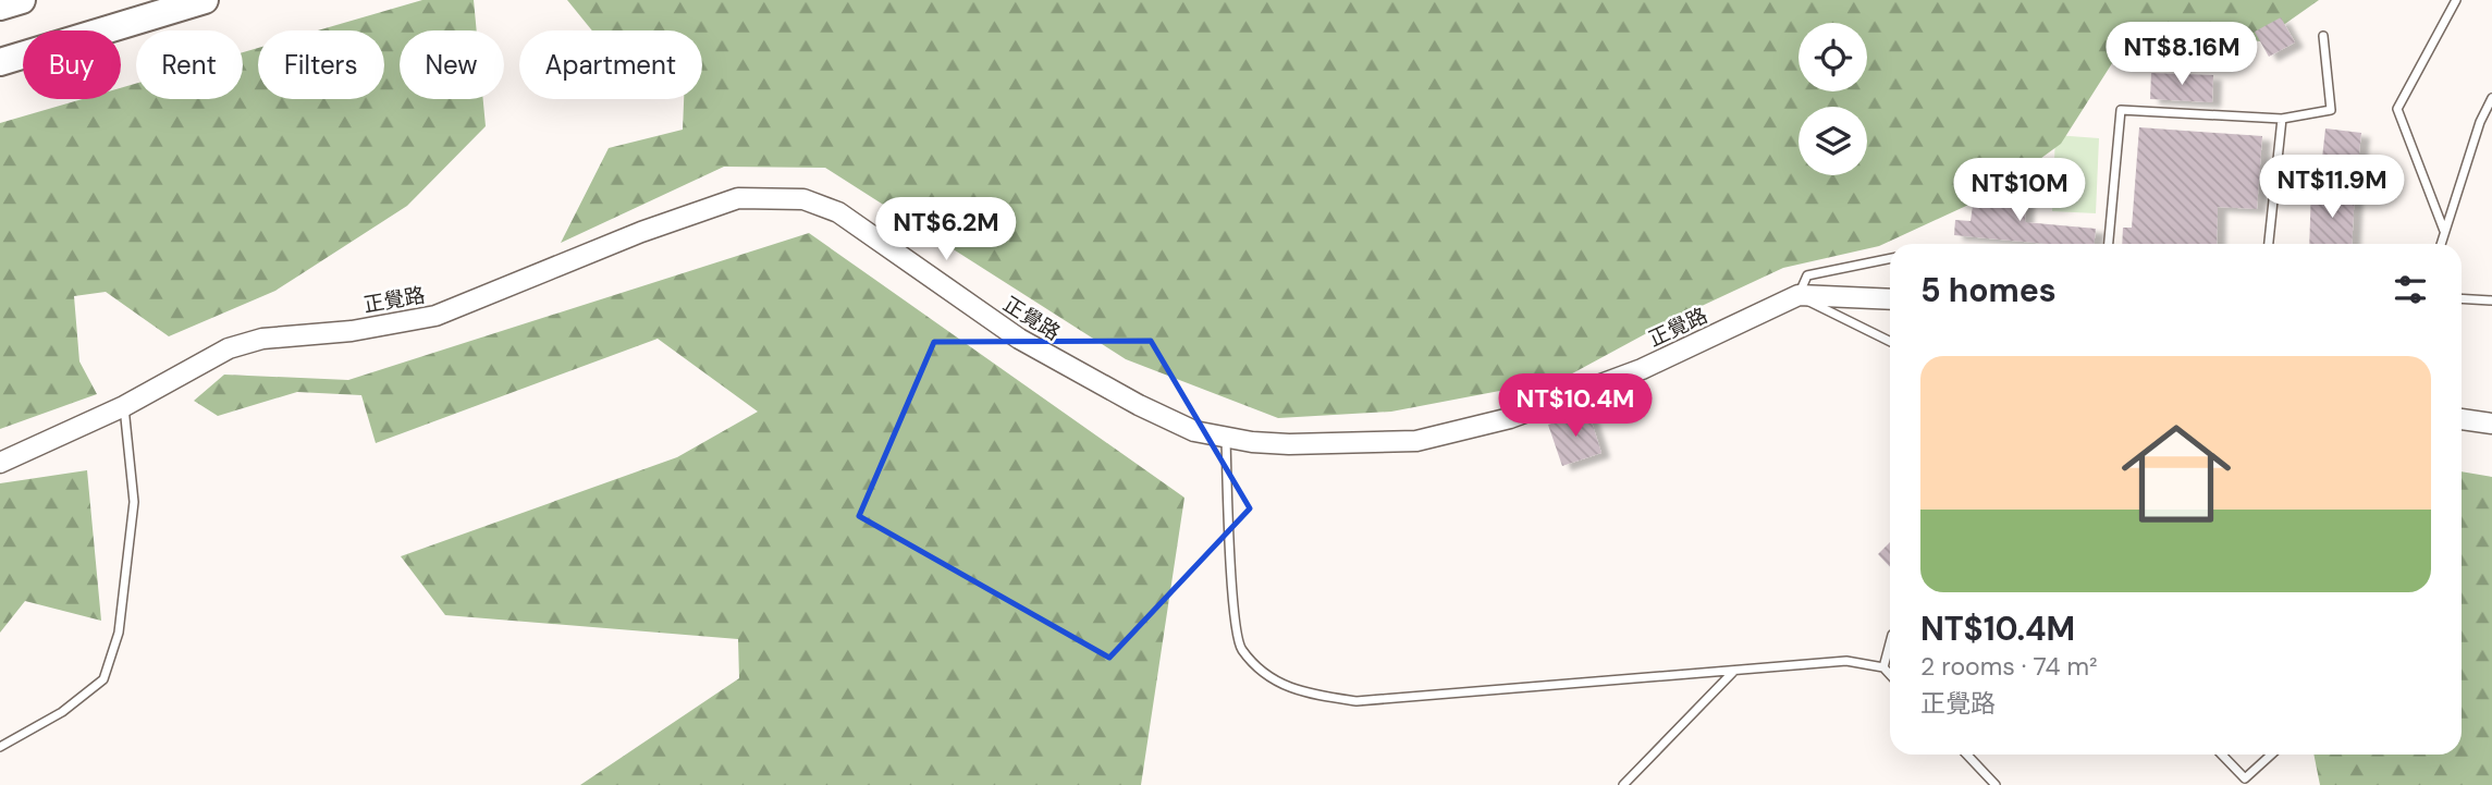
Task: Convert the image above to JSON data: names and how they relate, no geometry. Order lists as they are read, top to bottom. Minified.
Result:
{"streets":{"street":["正覺路"]},"page":{"price":["NT$8.16M","NT$11.9M","NT$10M","NT$6.2M","NT$10.4M"],"chip":["Buy","Rent","Filters","New","Apartment"],"heading":"5 homes","list":[{"name":"NT$10.4M","note":"2 rooms · 74 m² · 正覺路"}]}}
